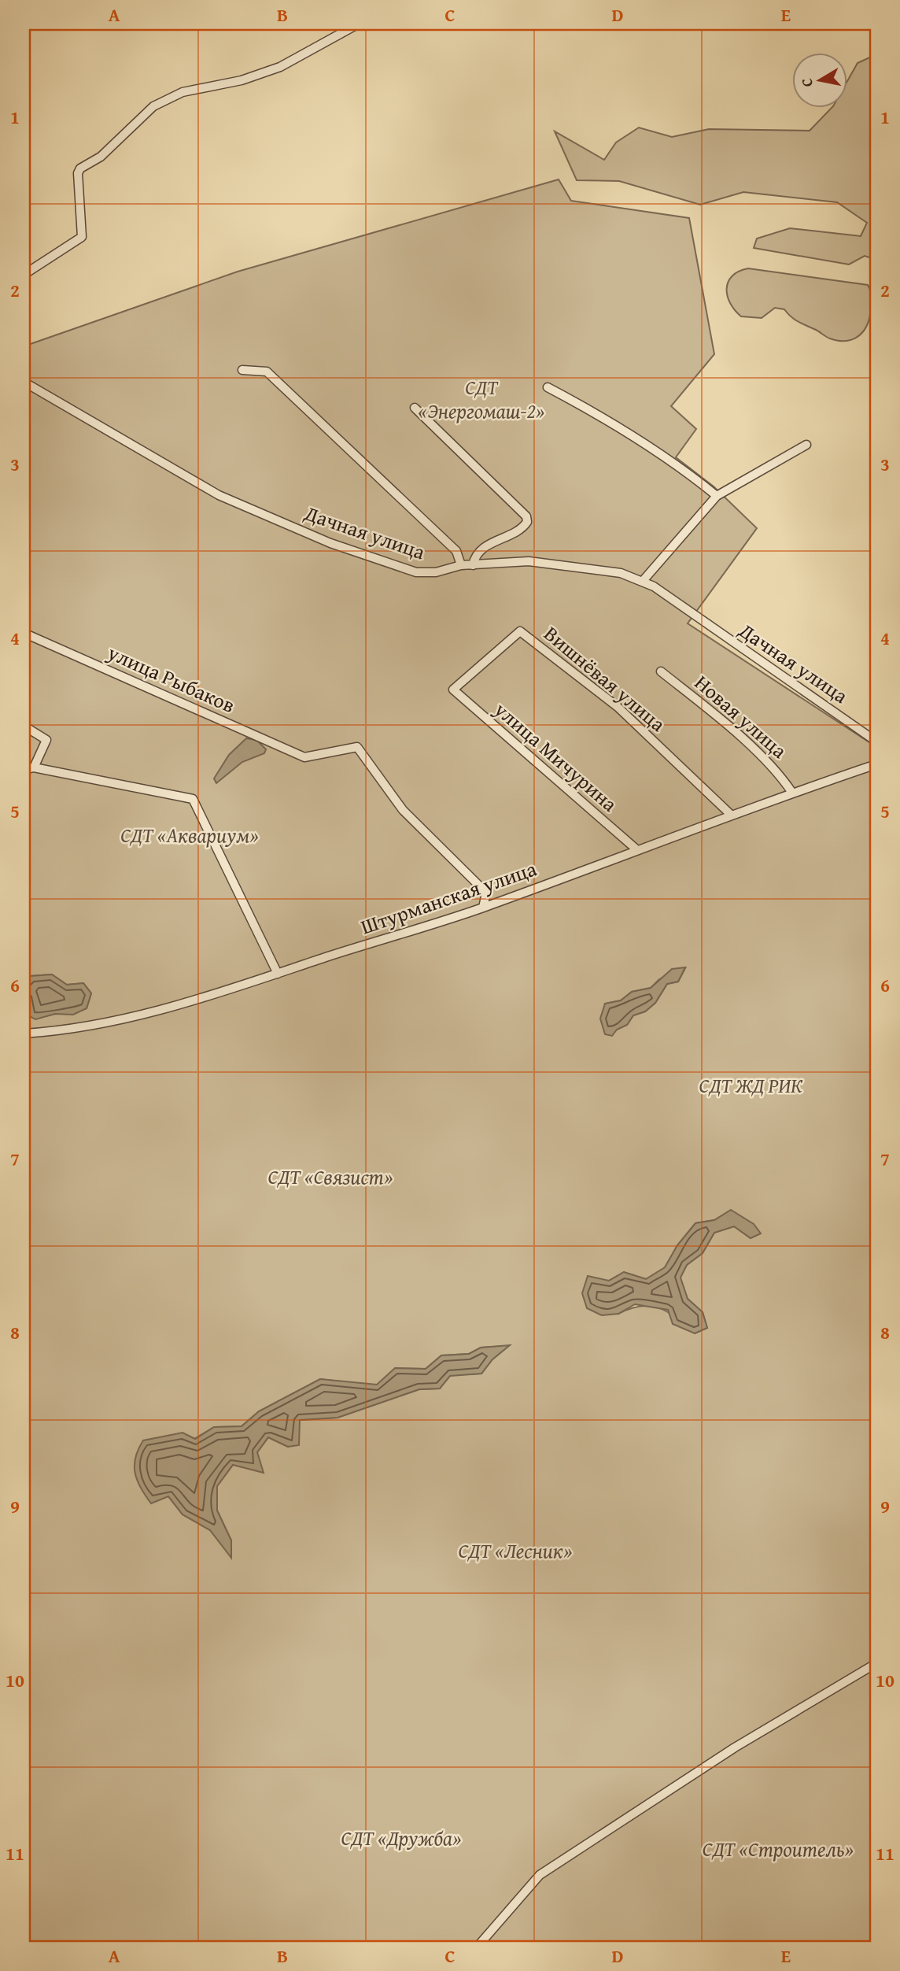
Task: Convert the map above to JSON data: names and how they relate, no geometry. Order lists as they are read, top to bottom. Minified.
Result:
{"streets":{"street":["Дачная улица","улица Рыбаков","Вишнёвая улица","Новая улица","улица Мичурина","Штурманская улица"]},"crossings":[["улица Рыбаков","Штурманская улица"],["Вишнёвая улица","улица Мичурина"],["Вишнёвая улица","Штурманская улица"],["Новая улица","Штурманская улица"],["улица Мичурина","Штурманская улица"]],"parks":["СДТ «Энергомаш-2»","СДТ «Аквариум»","СДТ ЖД РИК","СДТ «Связист»","СДТ «Лесник»","СДТ «Дружба»","СДТ «Строитель»"],"north":"left","grid":{"columns":["A","B","C","D","E"],"rows":["1","2","3","4","5","6","7","8","9","10","11"]}}
